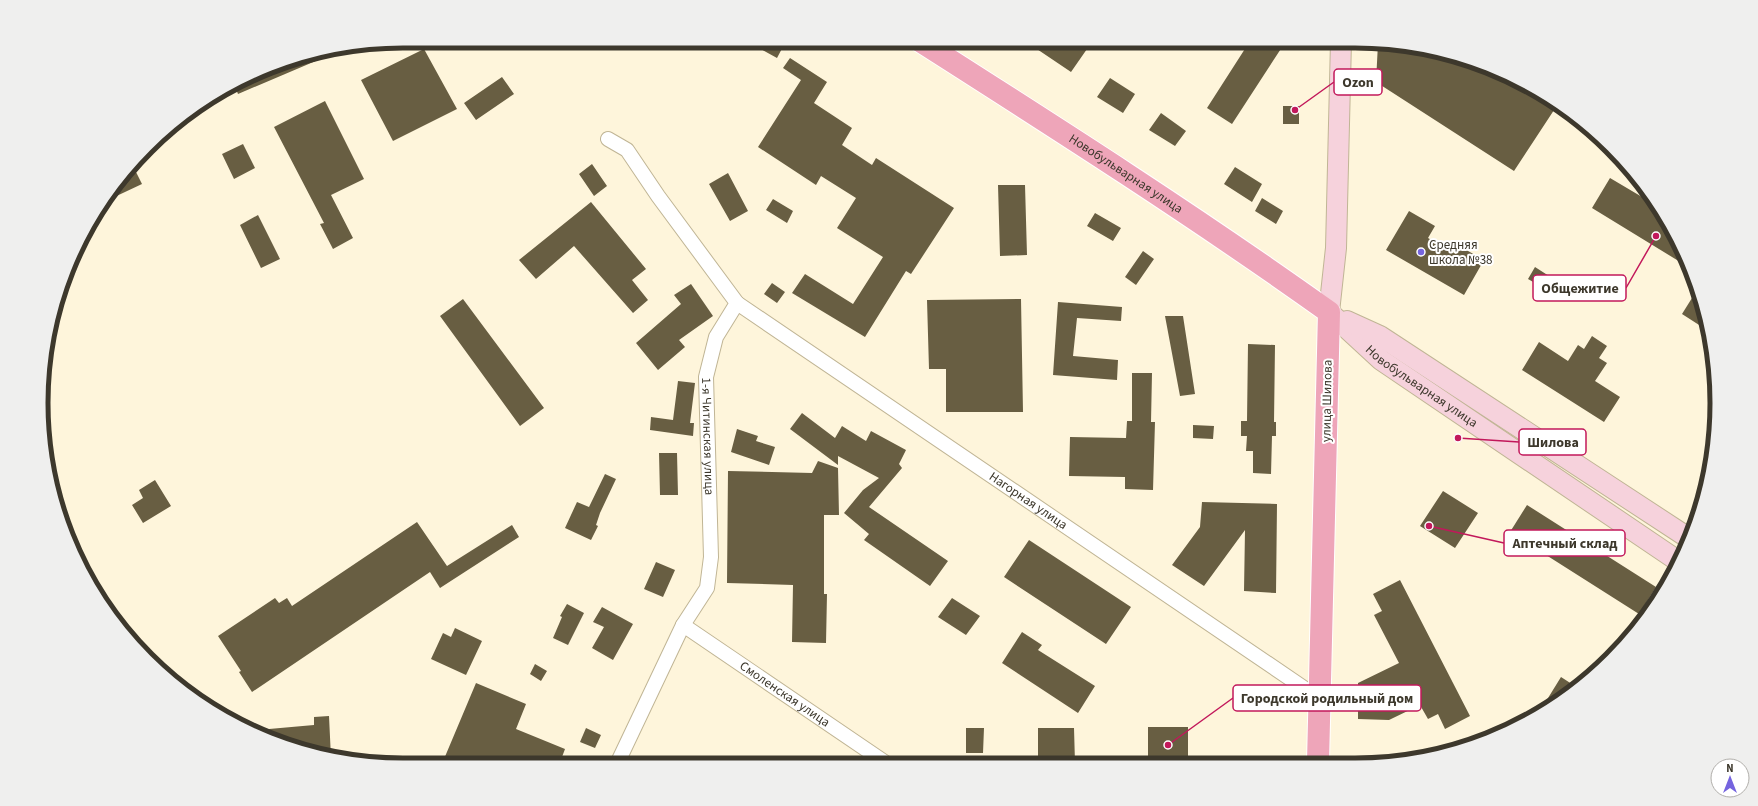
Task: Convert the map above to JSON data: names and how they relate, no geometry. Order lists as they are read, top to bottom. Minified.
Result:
{"streets":{"main road":["Новобульварная улица","улица Шилова"],"street":["1-я Читинская улица","Нагорная улица","Смоленская улица"]},"crossings":[["Новобульварная улица","улица Шилова"],["улица Шилова","Нагорная улица"],["1-я Читинская улица","Нагорная улица"],["1-я Читинская улица","Смоленская улица"]],"places":["Ozon","Общежитие","Средняя школа №38","Шилова","Аптечный склад","Городской родильный дом"],"north":"top"}
